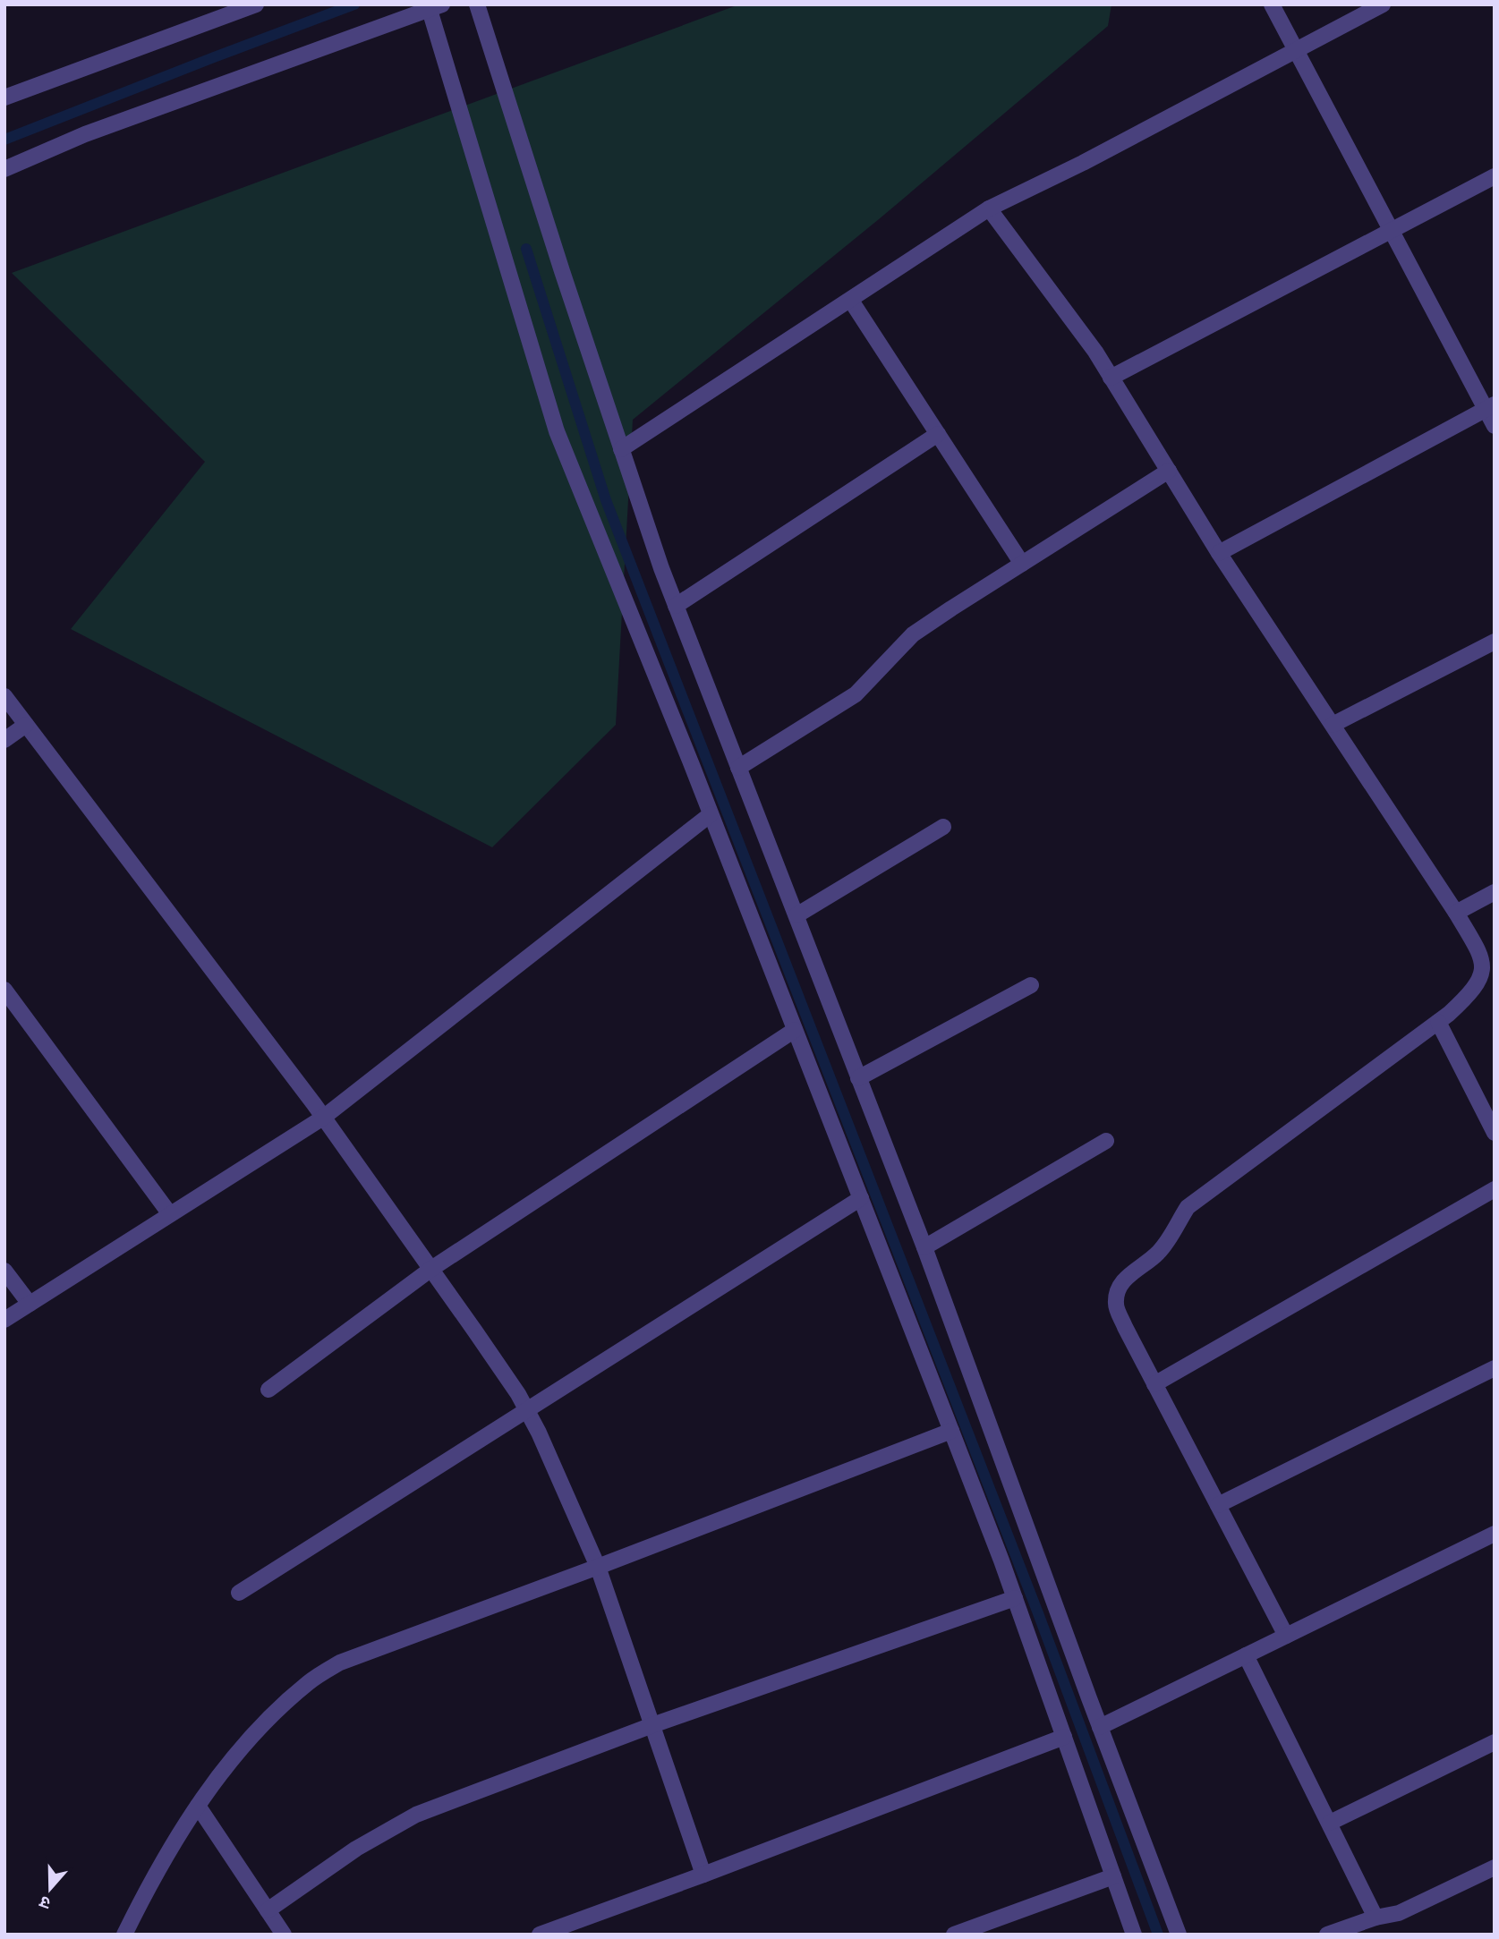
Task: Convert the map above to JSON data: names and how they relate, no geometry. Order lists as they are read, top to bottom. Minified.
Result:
{"north":"bottom"}
